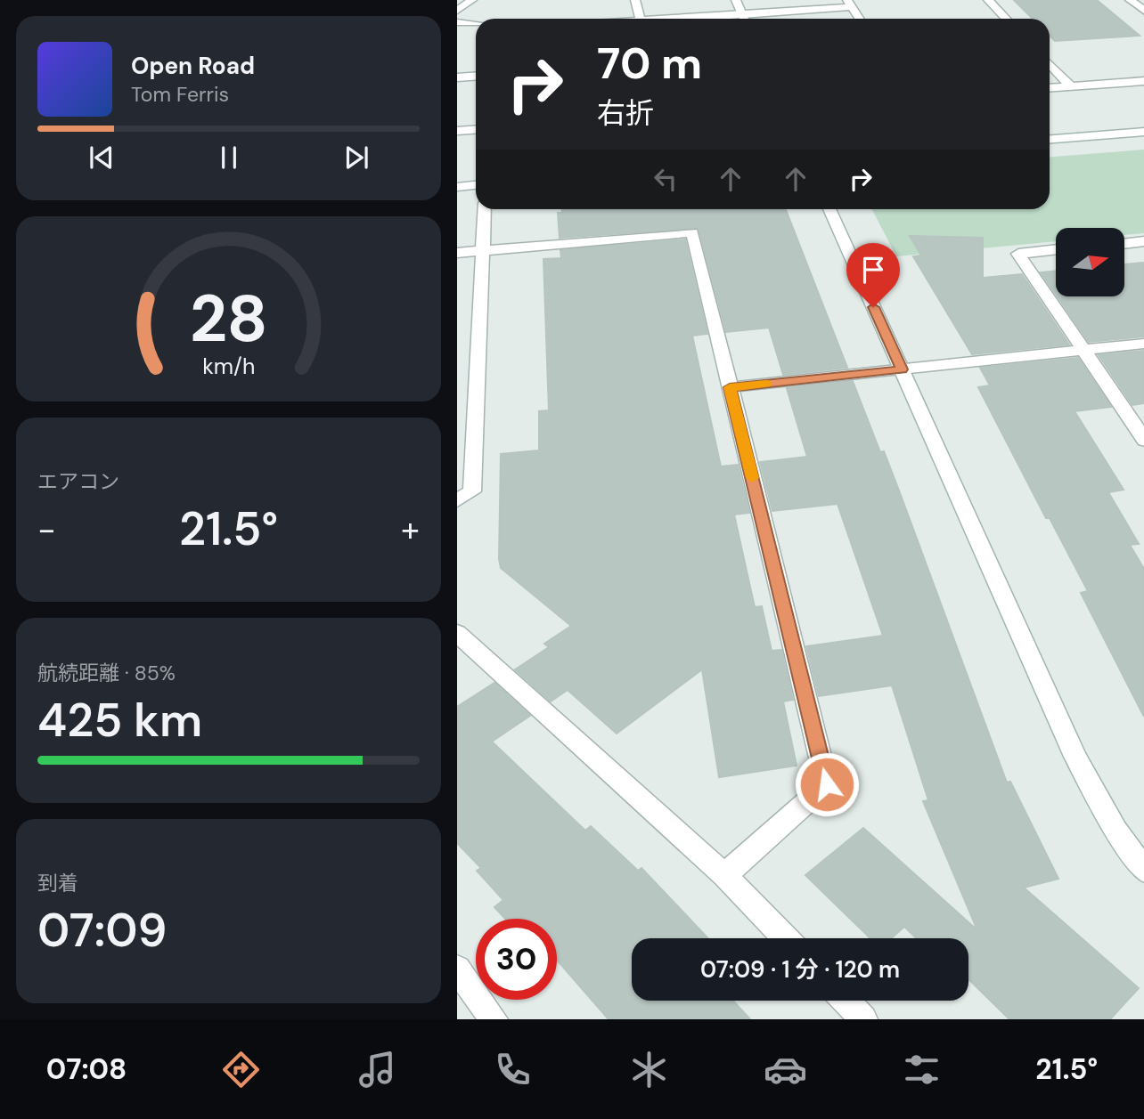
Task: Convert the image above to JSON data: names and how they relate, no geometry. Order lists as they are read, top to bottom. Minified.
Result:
{"north":"right","page":{"turn":["70 m","右折"],"song":["Open Road","Tom Ferris"],"tile":["エアコン",["航続距離 · 85%","425 km"],["到着","07:09"]],"heat":["−","21.5°","+"],"limit":"30","trip":"07:09 · 1 分 · 120 m","tabs":["07:08","21.5°"],"gauge":["28","km/h"]}}
